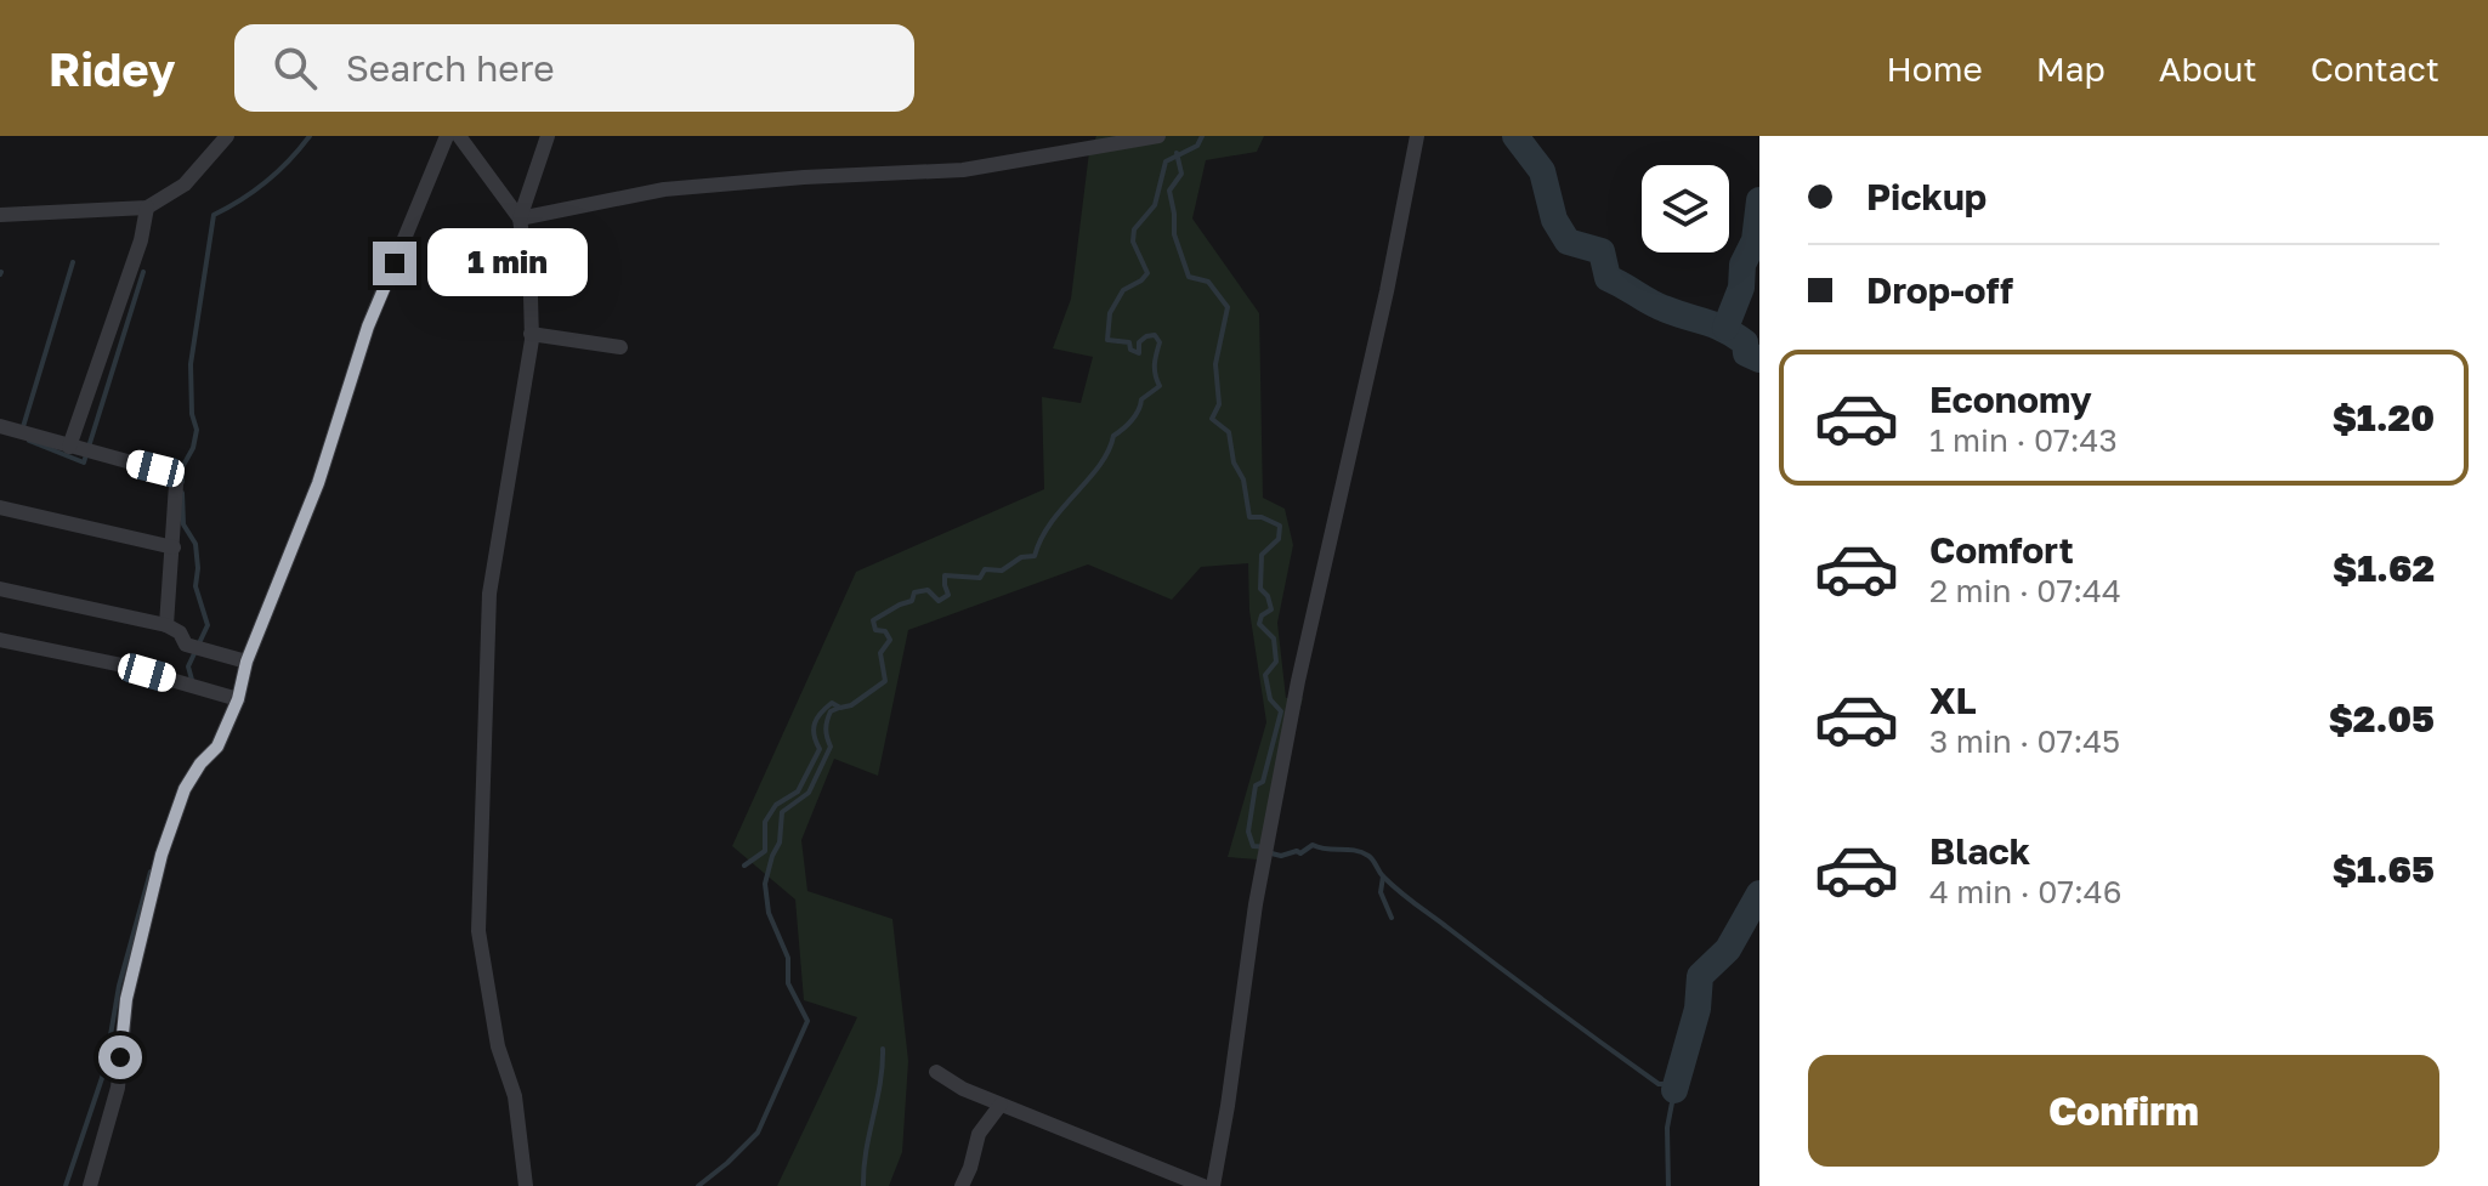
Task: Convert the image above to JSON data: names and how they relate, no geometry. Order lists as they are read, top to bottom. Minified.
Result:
{"page":{"header":"Ridey","search":"Search here","nav":["Home","Map","About","Contact"],"banner":["Pickup","Drop-off"],"bubble":"1 min","list":[{"name":"Economy","note":"1 min · 07:43","value":"$1.20"},{"name":"Comfort","note":"2 min · 07:44","value":"$1.62"},{"name":"XL","note":"3 min · 07:45","value":"$2.05"},{"name":"Black","note":"4 min · 07:46","value":"$1.65"}],"buttons":"Confirm"}}
